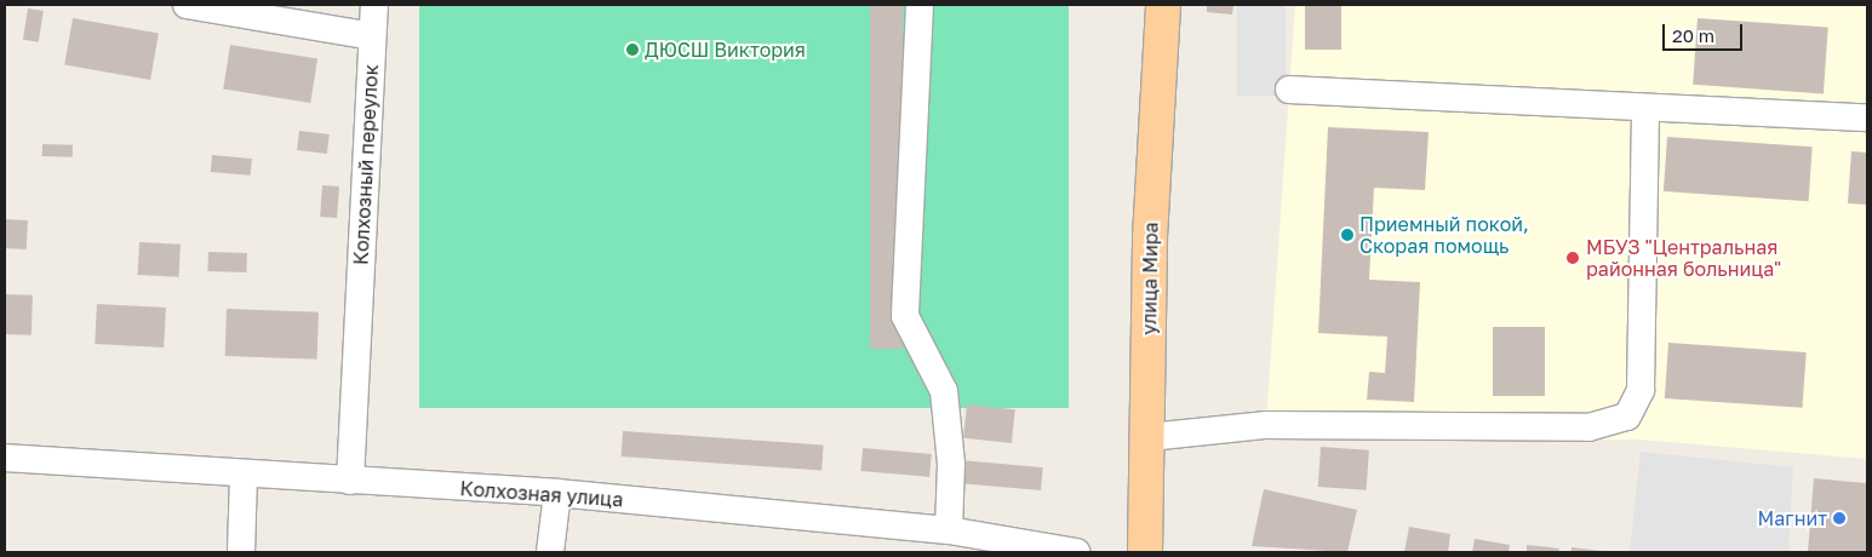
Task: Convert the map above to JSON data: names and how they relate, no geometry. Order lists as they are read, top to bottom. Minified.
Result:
{"streets":{"main road":["улица Мира"],"street":["Колхозный переулок","Колхозная улица"]},"crossings":[["Колхозный переулок","Колхозная улица"]],"places":["ДЮСШ Виктория","Приемный покой, Скорая помощь","МБУЗ \"Центральная районная больница\"","Магнит"],"scale_bar":"20 m"}
